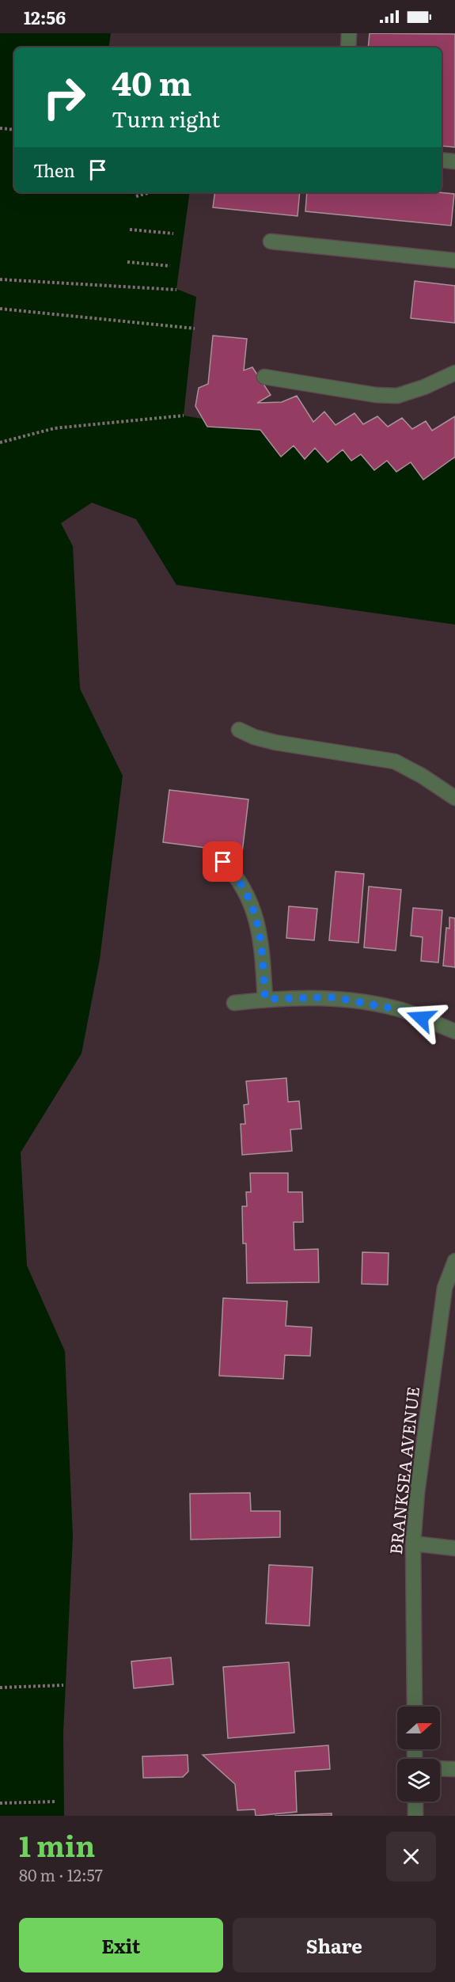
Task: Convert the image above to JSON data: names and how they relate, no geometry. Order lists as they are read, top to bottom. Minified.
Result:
{"streets":{"street":["BRANKSEA AVENUE"]},"north":"right","page":{"status":"12:56","turn":["40 m","Turn right"],"then":"Then","heading":["1 min","80 m · 12:57"],"buttons":["Exit","Share"]}}
